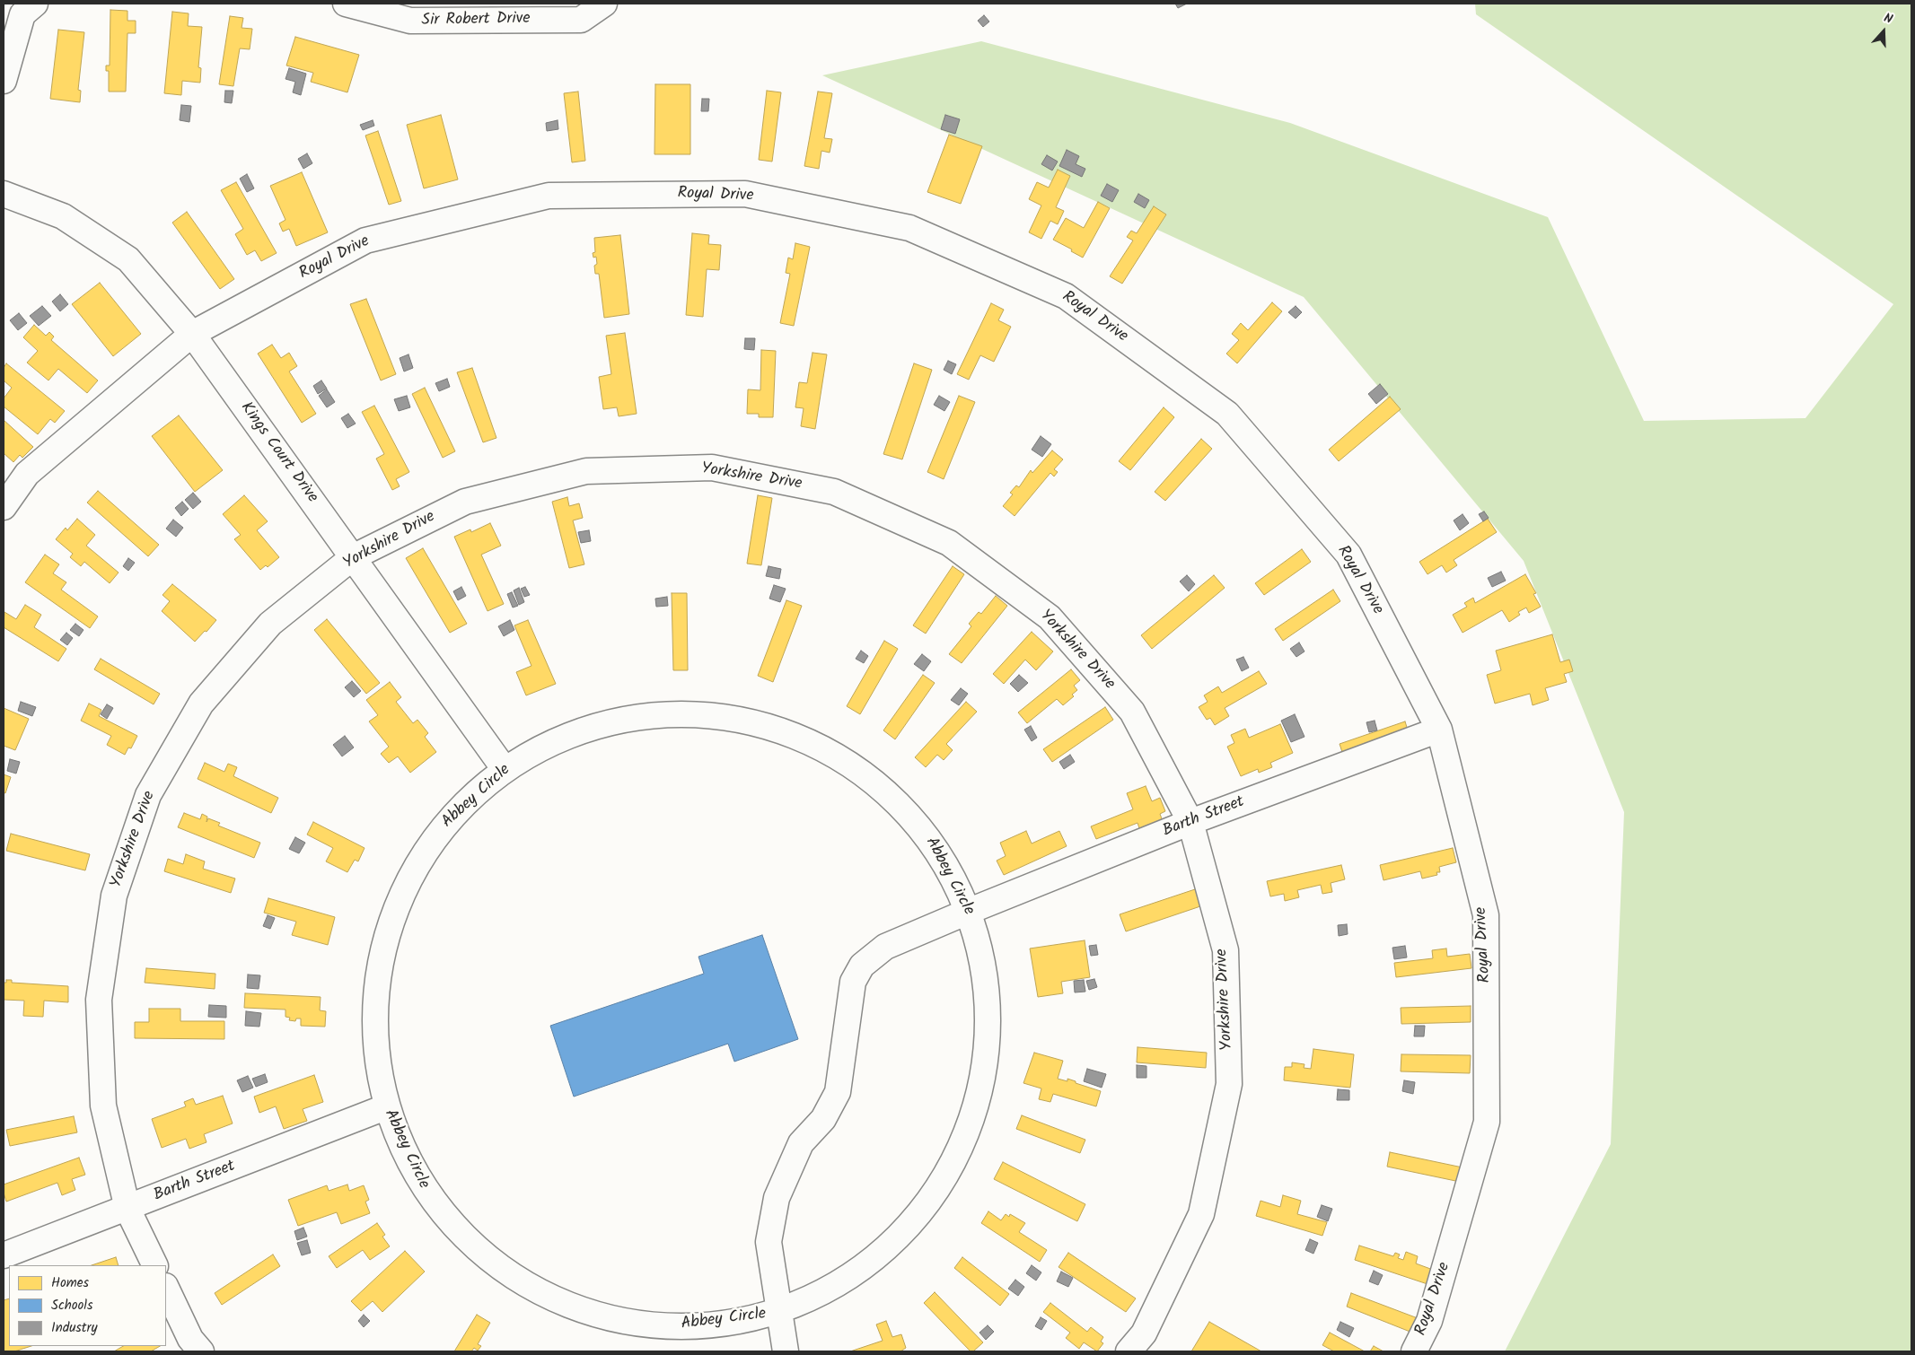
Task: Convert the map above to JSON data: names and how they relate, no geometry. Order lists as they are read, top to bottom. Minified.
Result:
{"streets":{"street":["Sir Robert Drive","Royal Drive","Kings Court Drive","Yorkshire Drive","Abbey Circle","Barth Street"]},"crossings":[["Royal Drive","Kings Court Drive"],["Royal Drive","Barth Street"],["Kings Court Drive","Yorkshire Drive"],["Kings Court Drive","Abbey Circle"],["Yorkshire Drive","Barth Street"],["Abbey Circle","Barth Street"]],"legend":["Homes","Schools","Industry"],"north":"top"}
